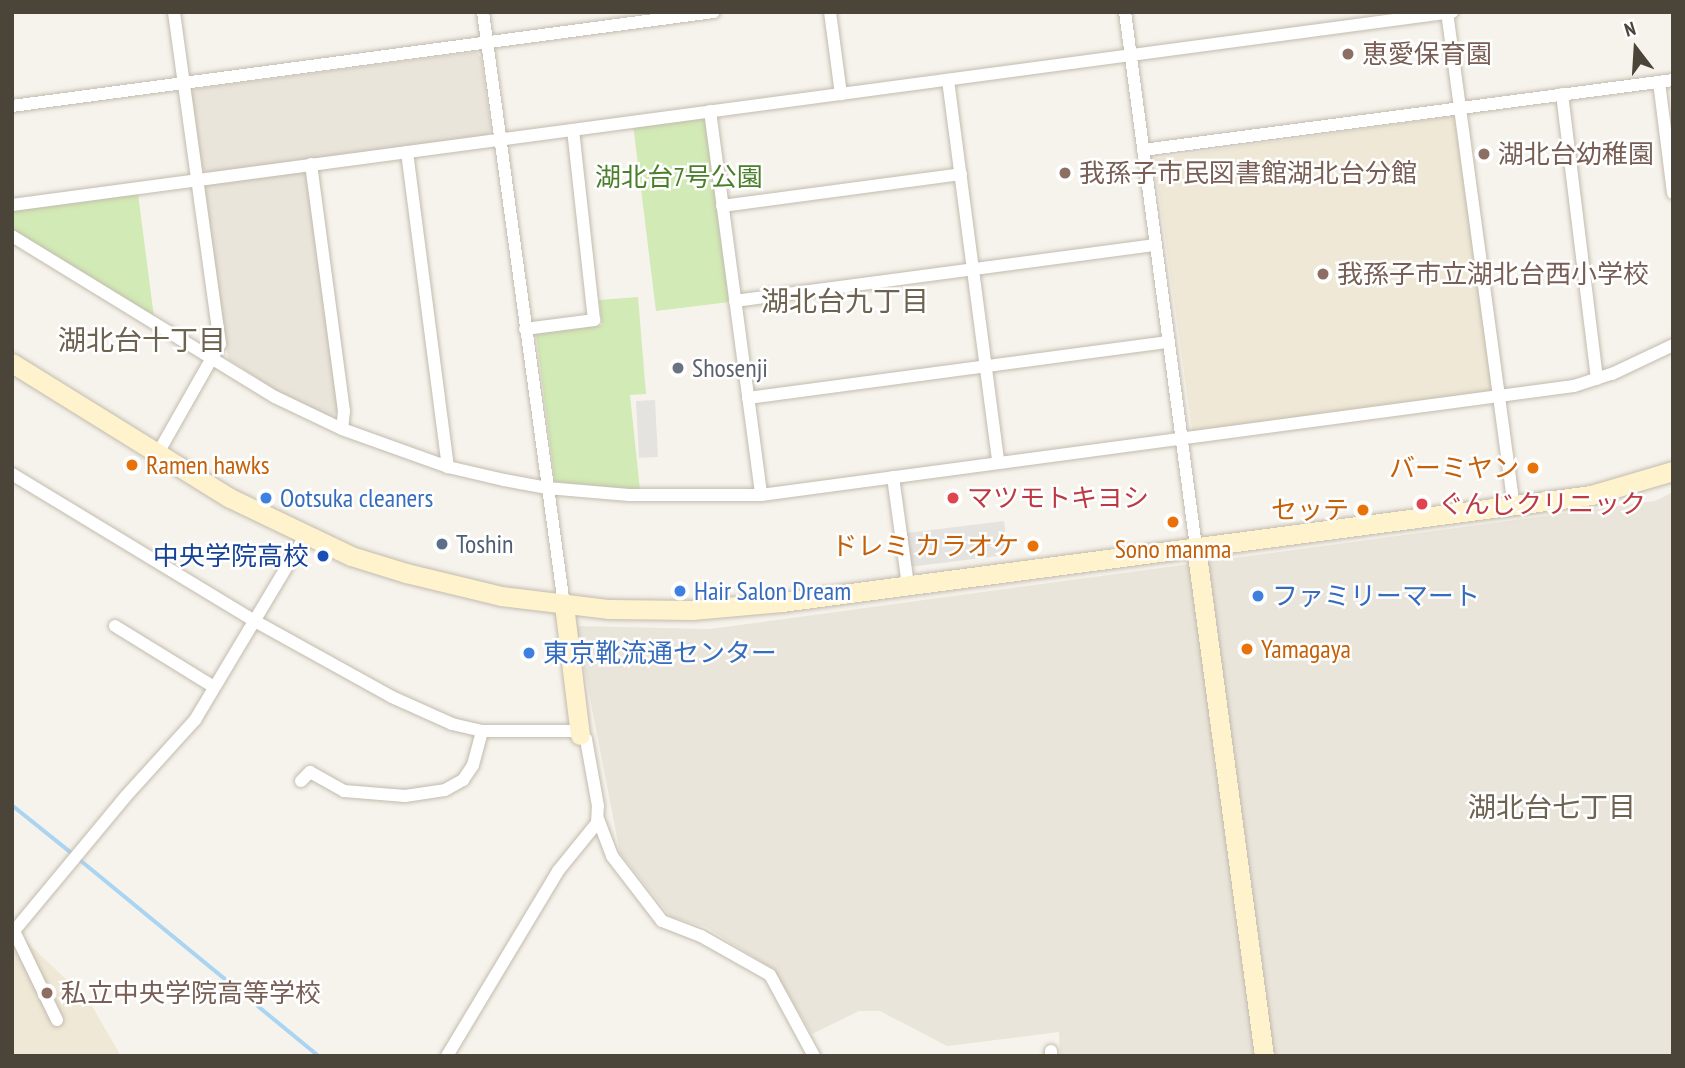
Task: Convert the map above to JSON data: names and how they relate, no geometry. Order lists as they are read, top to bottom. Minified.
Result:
{"districts":["湖北台九丁目","湖北台十丁目","湖北台七丁目"],"parks":["湖北台7号公園"],"places":["恵愛保育園","湖北台幼稚園","我孫子市民図書館湖北台分館","我孫子市立湖北台西小学校","Shosenji","Ramen hawks","バーミヤン","Ootsuka cleaners","マツモトキヨシ","ぐんじクリニック","セッテ","Sono manma","Toshin","ドレミ カラオケ","中央学院高校","Hair Salon Dream","ファミリーマート","Yamagaya","東京靴流通センター","私立中央学院高等学校"],"north":"top"}
